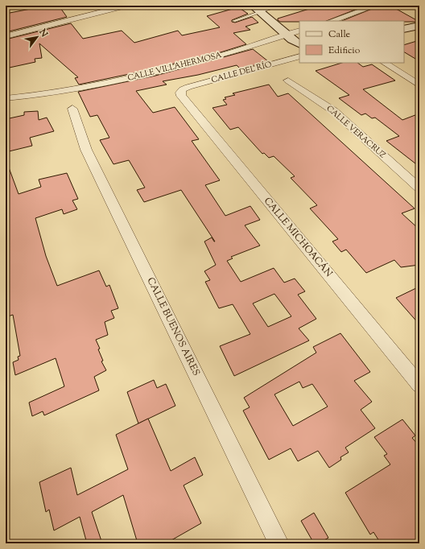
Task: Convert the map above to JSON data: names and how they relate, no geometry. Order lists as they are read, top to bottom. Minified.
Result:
{"streets":{"street":["CALLE VILLAHERMOSA","CALLE DEL RÍO","CALLE VERACRUZ","CALLE MICHOACÁN","CALLE BUENOS AIRES"]},"crossings":[["CALLE DEL RÍO","CALLE MICHOACÁN"]],"legend":["Calle","Edificio"],"north":"top right"}
